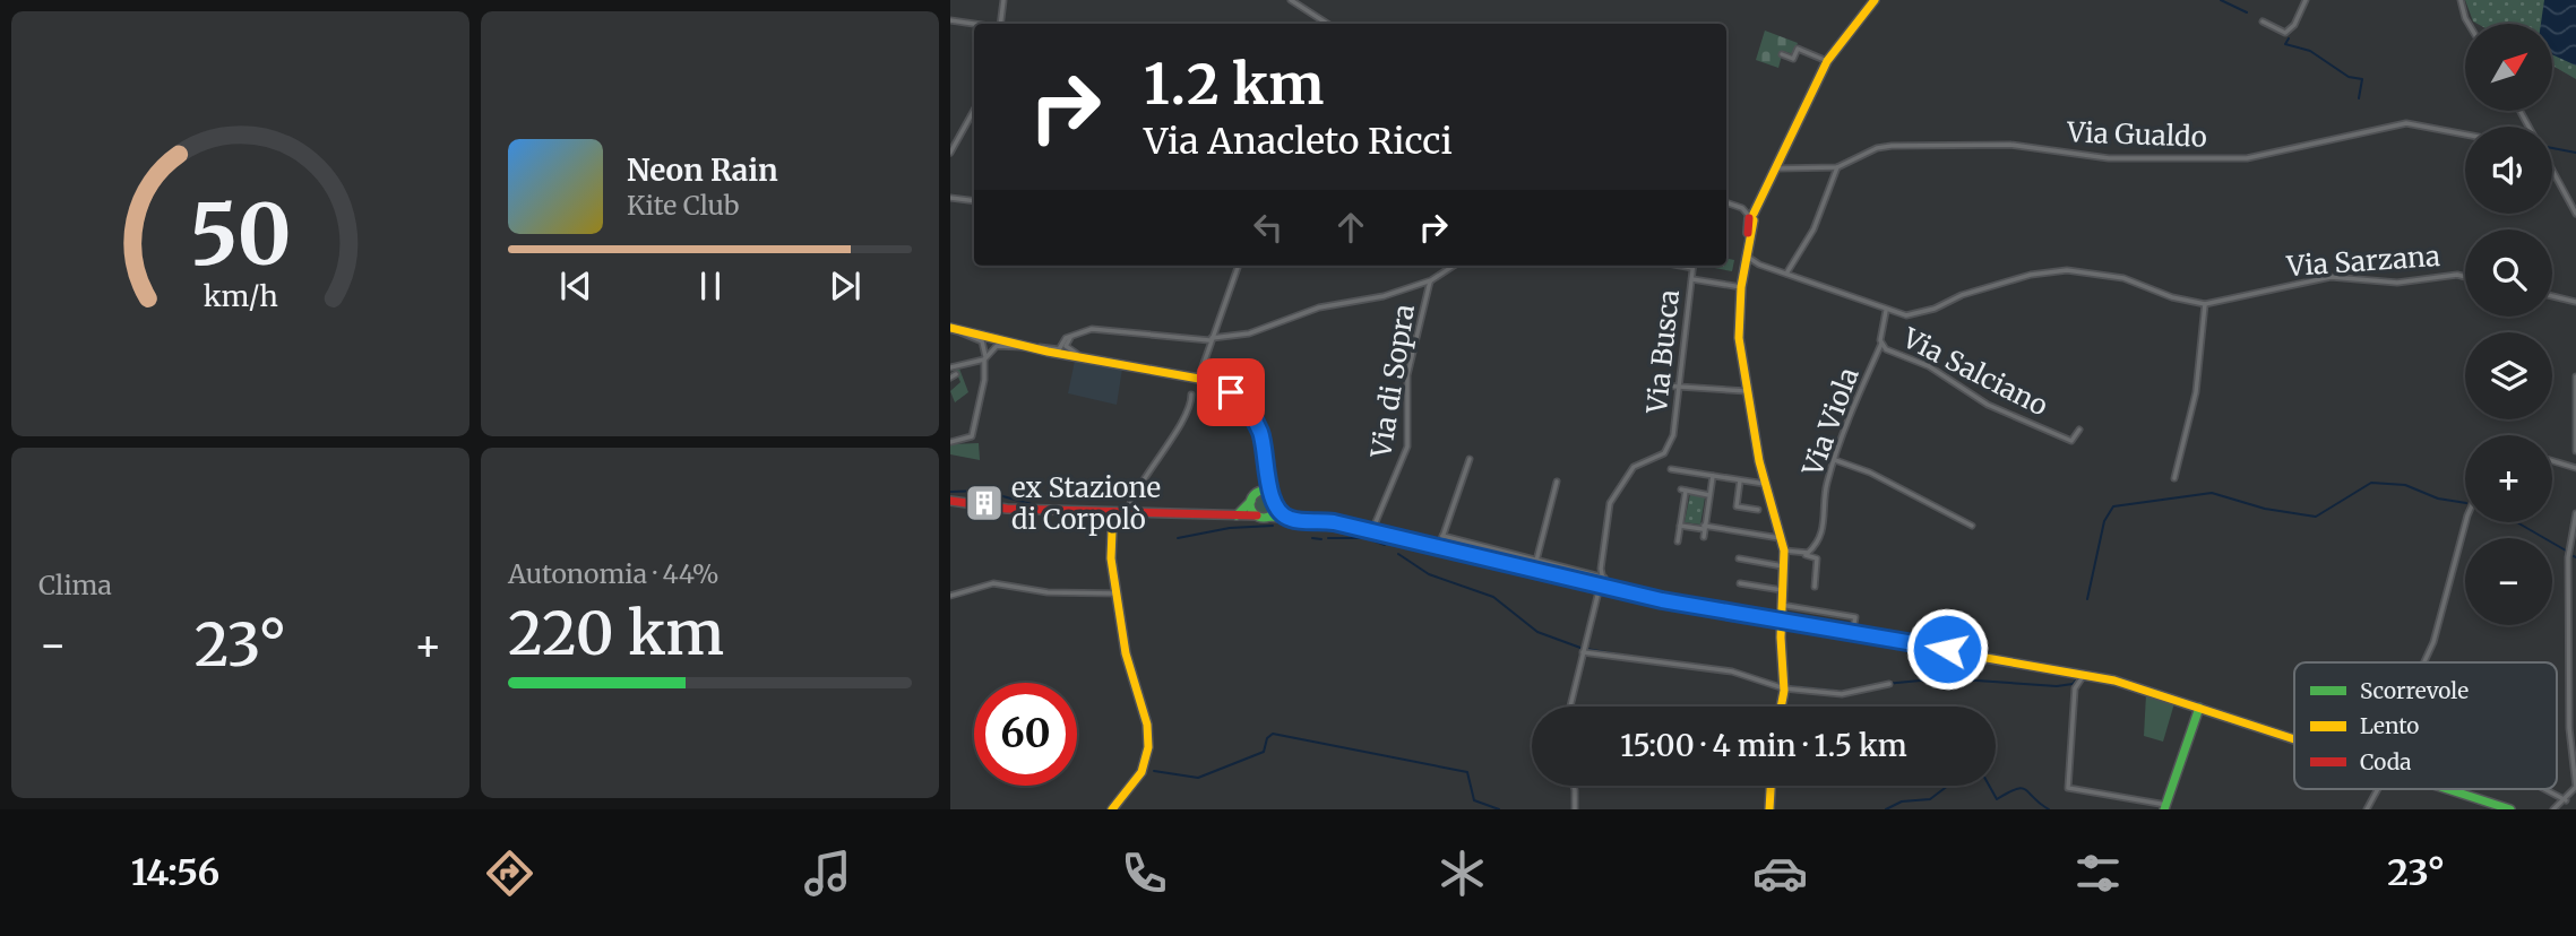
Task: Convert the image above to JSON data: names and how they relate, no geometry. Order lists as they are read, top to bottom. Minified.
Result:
{"streets":{"street":["Via Gualdo","Via Sarzana","Via Busca","Via Salciano","Via di Sopra","Via Viola"]},"crossings":[["Via Sarzana","Via Salciano"],["Via Salciano","Via Viola"]],"places":{"building":["ex Stazione di Corpolò"]},"legend":["Scorrevole","Lento","Coda"],"north":"top right","page":{"map_buttons":["+","−"],"turn":["1.2 km","Via Anacleto Ricci"],"song":["Neon Rain","Kite Club"],"tile":["Clima",["Autonomia · 44%","220 km"]],"heat":["−","23°","+"],"limit":"60","trip":"15:00 · 4 min · 1.5 km","tabs":["14:56","23°"],"gauge":["50","km/h"]}}
